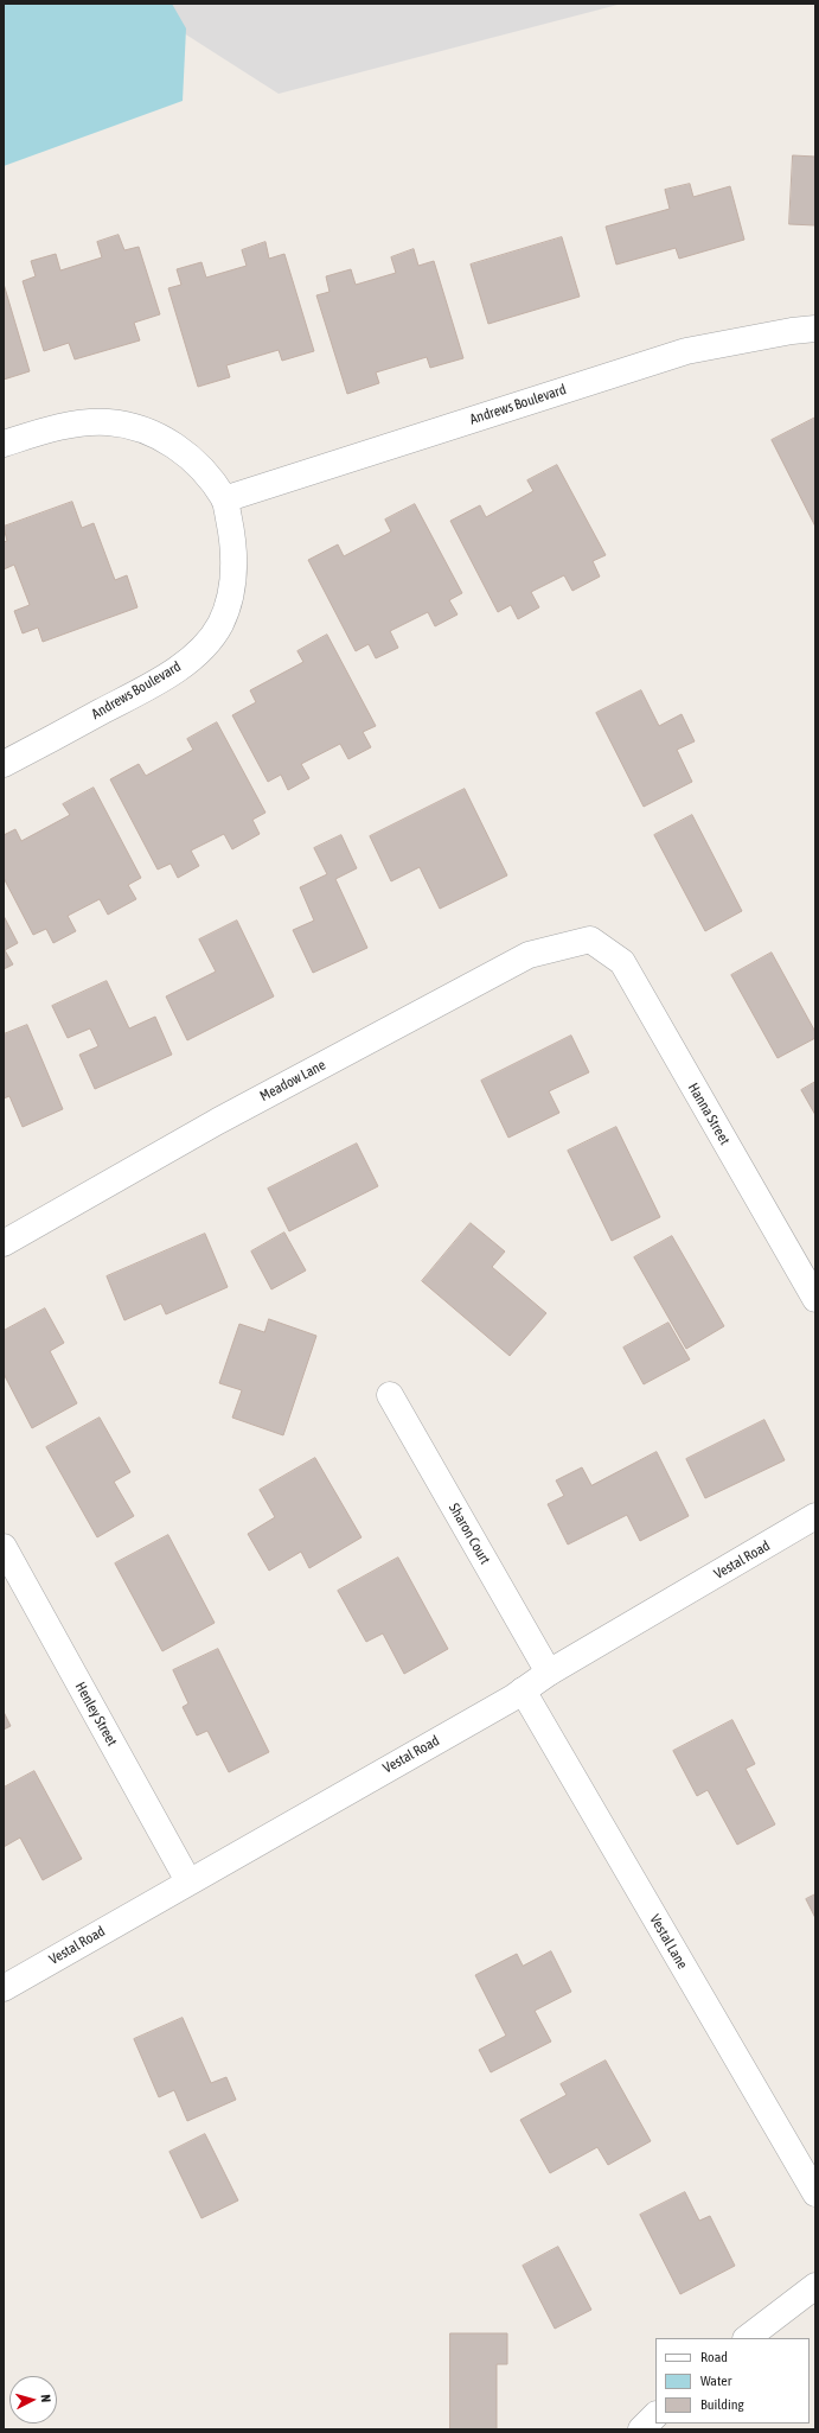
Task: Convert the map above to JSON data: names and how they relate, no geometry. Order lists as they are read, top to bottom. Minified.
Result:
{"streets":{"street":["Andrews Boulevard","Meadow Lane","Hanna Street","Sharon Court","Vestal Road","Henley Street","Vestal Lane"]},"crossings":[["Meadow Lane","Hanna Street"],["Sharon Court","Vestal Road"],["Vestal Road","Henley Street"],["Vestal Road","Vestal Lane"]],"legend":["Road","Water","Building"],"north":"right"}
